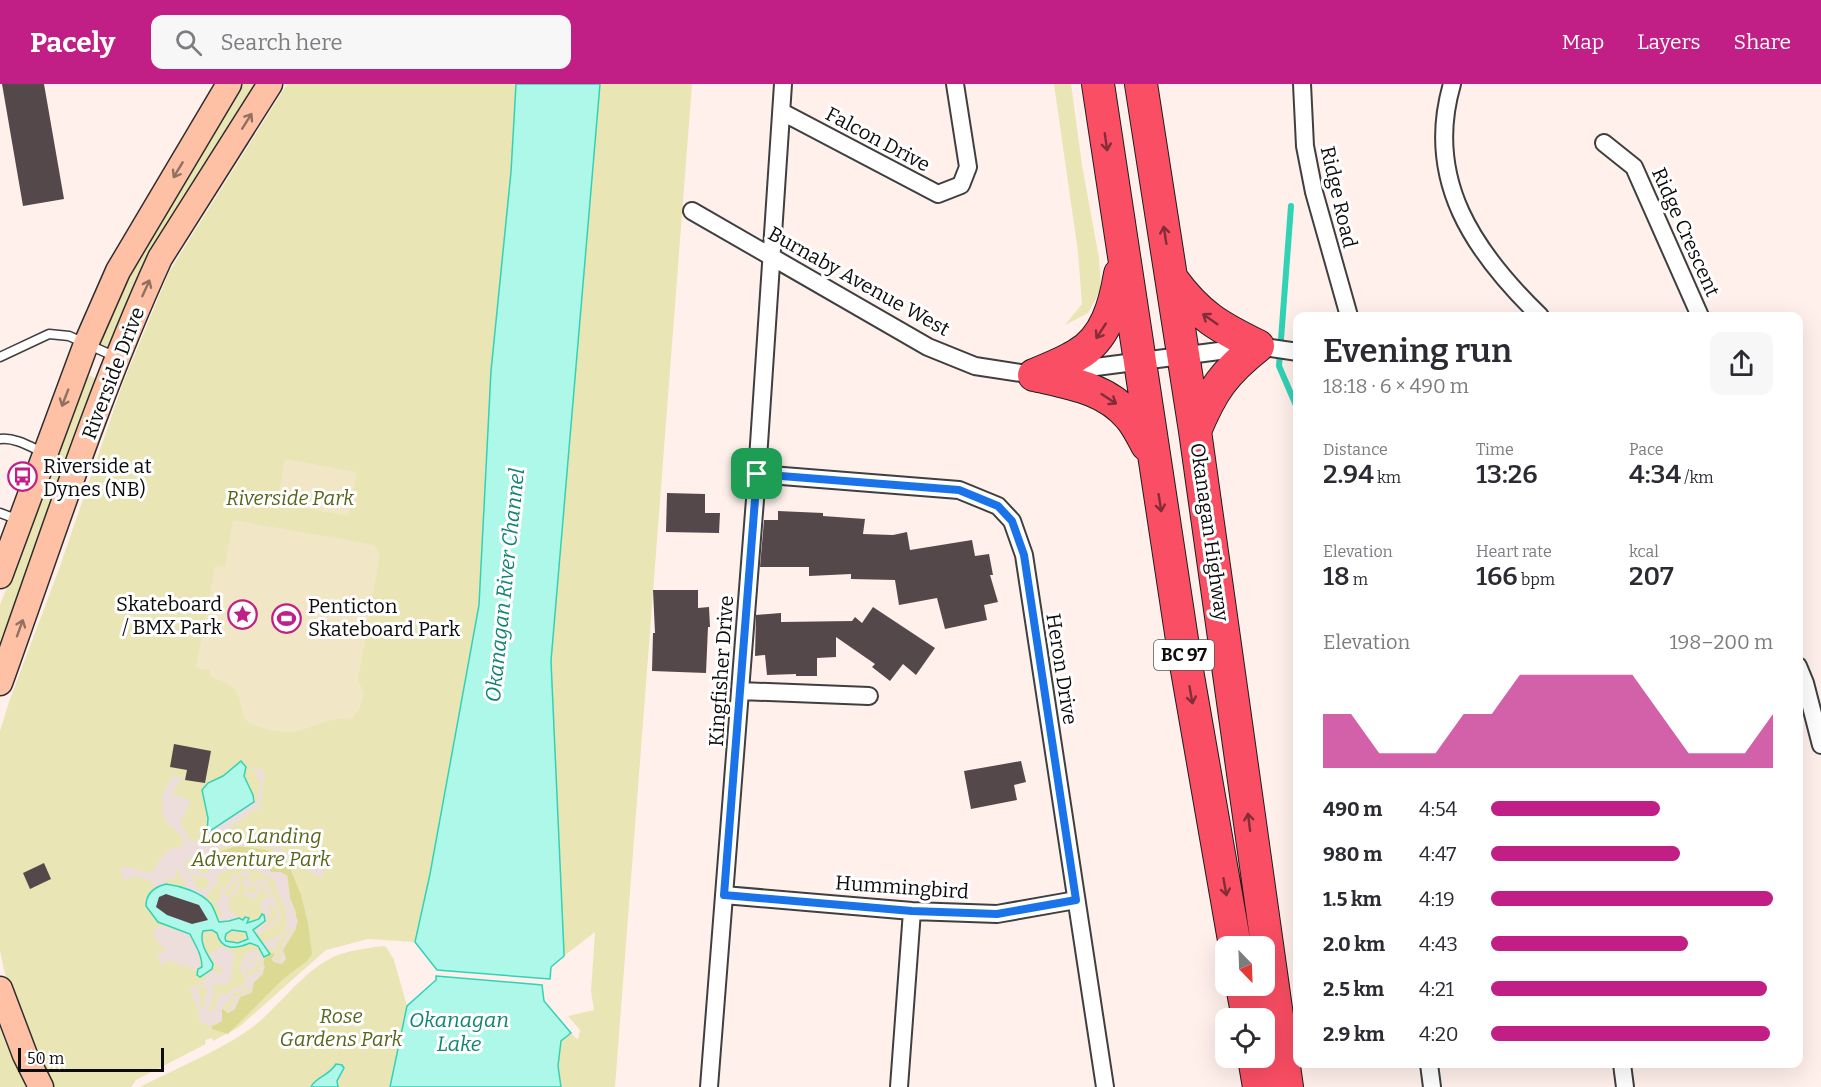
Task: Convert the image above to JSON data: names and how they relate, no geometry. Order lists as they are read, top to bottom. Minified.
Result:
{"streets":{"highway":["Okanagan Highway","BC 97"],"street":["Falcon Drive","Ridge Road","Ridge Crescent","Burnaby Avenue West","Riverside Drive","Heron Drive","Kingfisher Drive","Hummingbird"]},"crossings":[["Burnaby Avenue West","Okanagan Highway"],["Burnaby Avenue West","BC 97"],["Burnaby Avenue West","Kingfisher Drive"],["Heron Drive","Kingfisher Drive"],["Heron Drive","Hummingbird"],["Kingfisher Drive","Hummingbird"]],"water":["Okanagan River Channel","Okanagan Lake"],"parks":["Riverside Park","Loco Landing Adventure Park","Rose Gardens Park"],"places":{"bus stop":["Riverside at Dynes (NB)"],"place":["Skateboard / BMX Park"],"sports":["Penticton Skateboard Park"]},"scale_bar":"50 m","north":"bottom right","page":{"header":"Pacely","search":"Search here","nav":["Map","Layers","Share"],"heading":["Evening run","18:18 · 6 × 490 m"],"stats":[["Distance","2.94 km"],["Time","13:26"],["Pace","4:34 /km"],["Elevation","18 m"],["Heart rate","166 bpm"],["kcal","207"]],"chart":["Elevation","198–200 m"],"list":[{"name":"490 m","note":"4:54"},{"name":"980 m","note":"4:47"},{"name":"1.5 km","note":"4:19"},{"name":"2.0 km","note":"4:43"},{"name":"2.5 km","note":"4:21"},{"name":"2.9 km","note":"4:20"}],"scale":"50 m"}}
